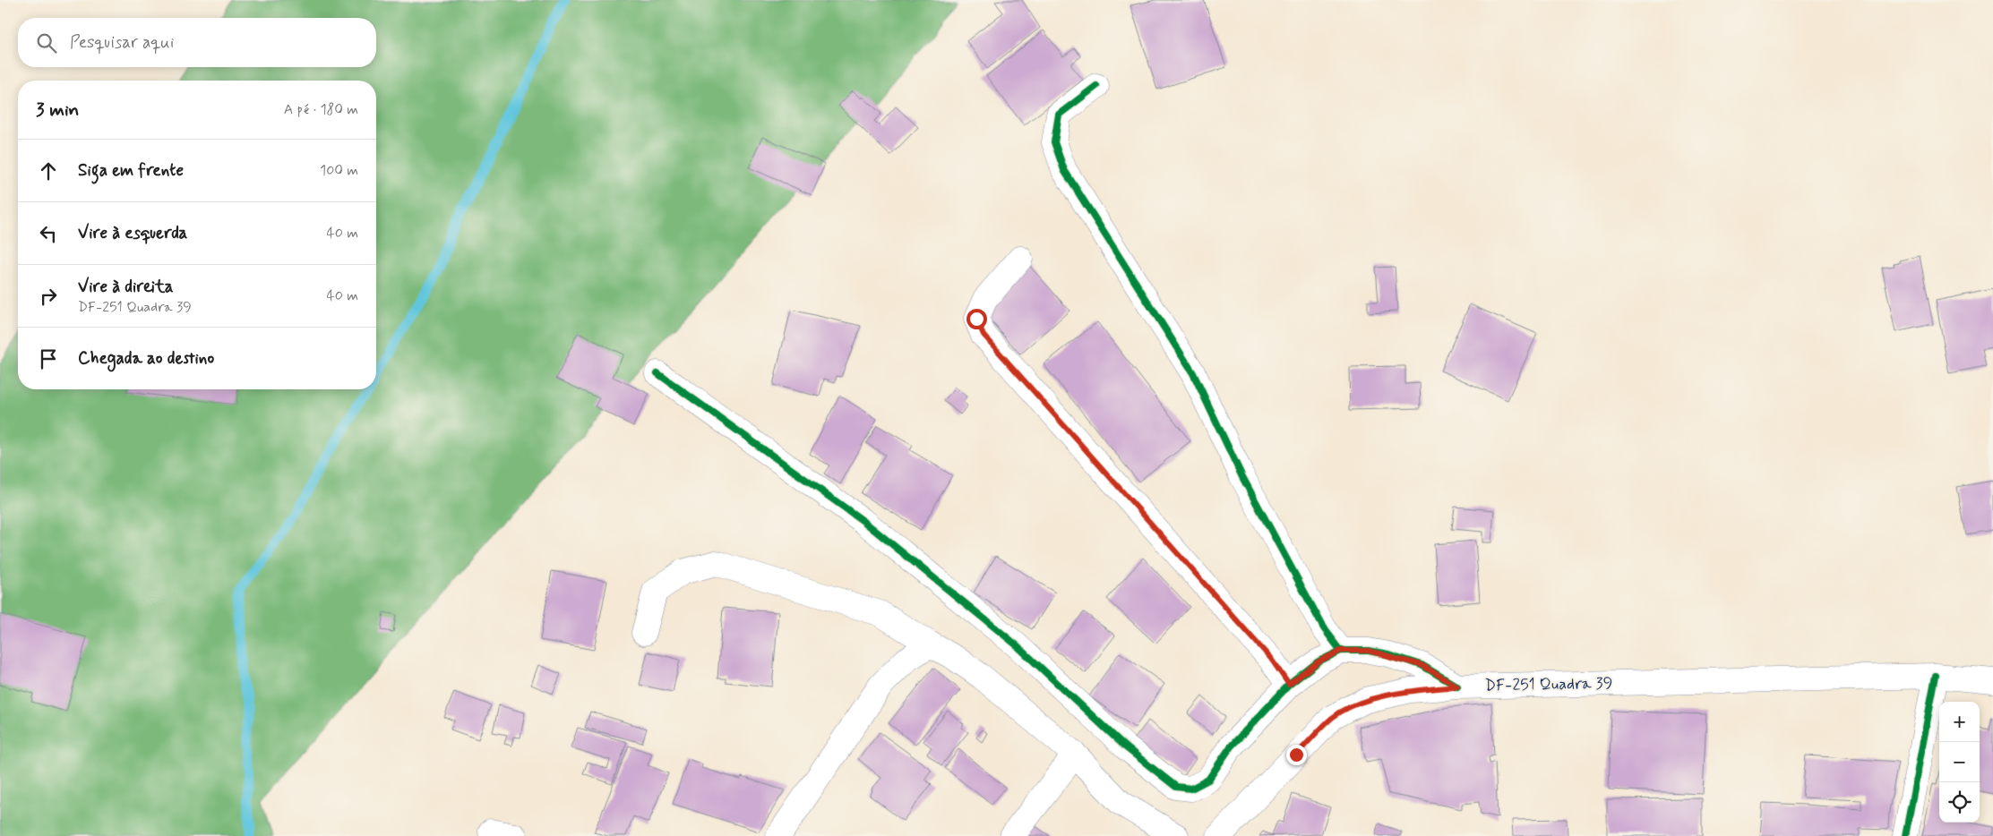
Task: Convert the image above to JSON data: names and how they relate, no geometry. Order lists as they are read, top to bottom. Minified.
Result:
{"streets":{"street":["DF-251 Quadra 39"]},"page":{"search":"Pesquisar aqui","heading":["3 min","A pé · 180 m"],"list":[["Siga em frente","100 m"],["Vire à esquerda","40 m"],["Vire à direita","DF-251 Quadra 39","40 m"],"Chegada ao destino"],"map_buttons":["+","−"]}}
